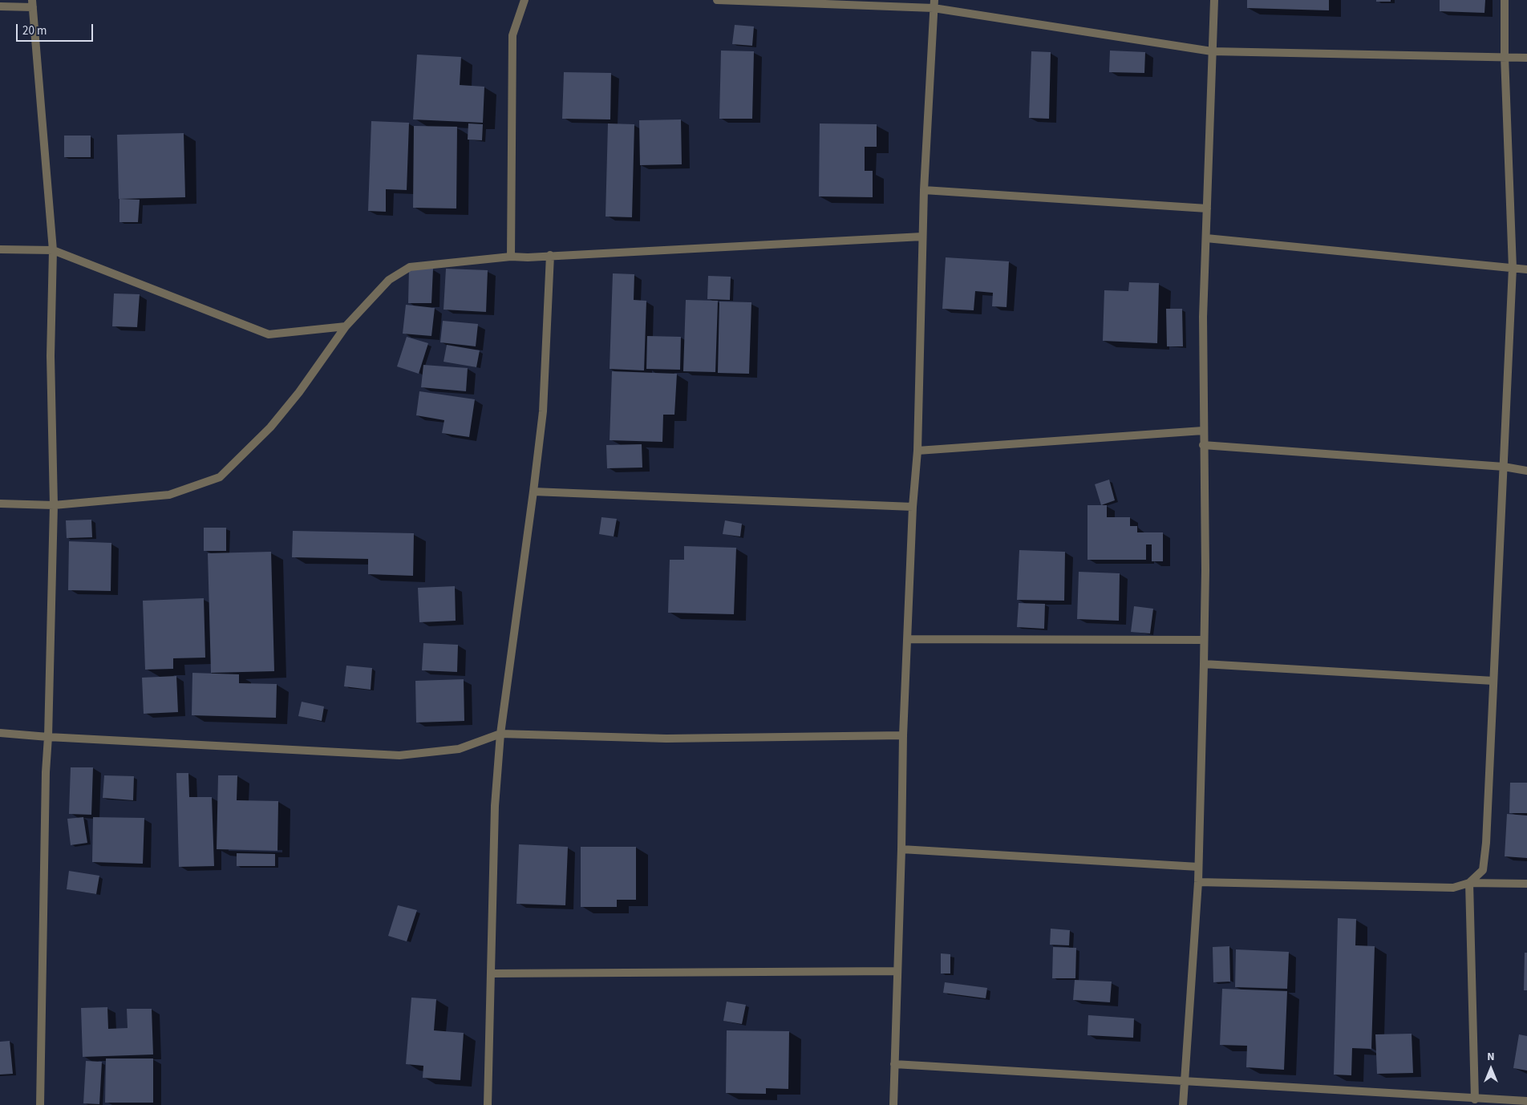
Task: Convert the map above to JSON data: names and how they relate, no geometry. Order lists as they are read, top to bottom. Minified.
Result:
{"scale_bar":"20 m","north":"top"}
